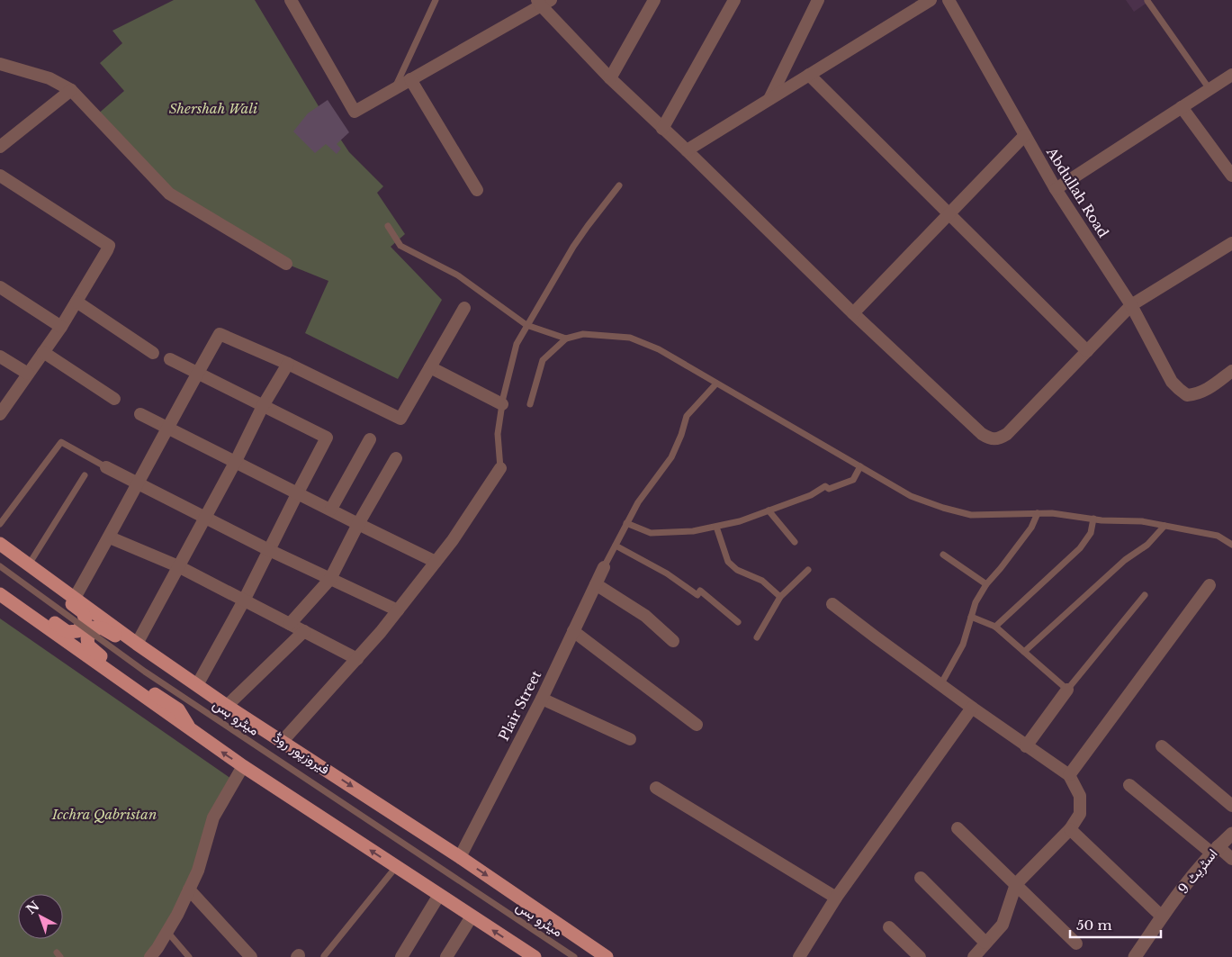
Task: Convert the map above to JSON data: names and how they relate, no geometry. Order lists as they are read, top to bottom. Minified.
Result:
{"streets":{"main road":["فیروزپور روڈ"],"street":["Abdullah Road","Plair Street","اسٹریٹ 9"],"lane":["میٹرو بس"]},"crossings":[["Plair Street","فیروزپور روڈ"]],"parks":["Shershah Wali","Icchra Qabristan"],"scale_bar":"50 m","north":"top left"}
